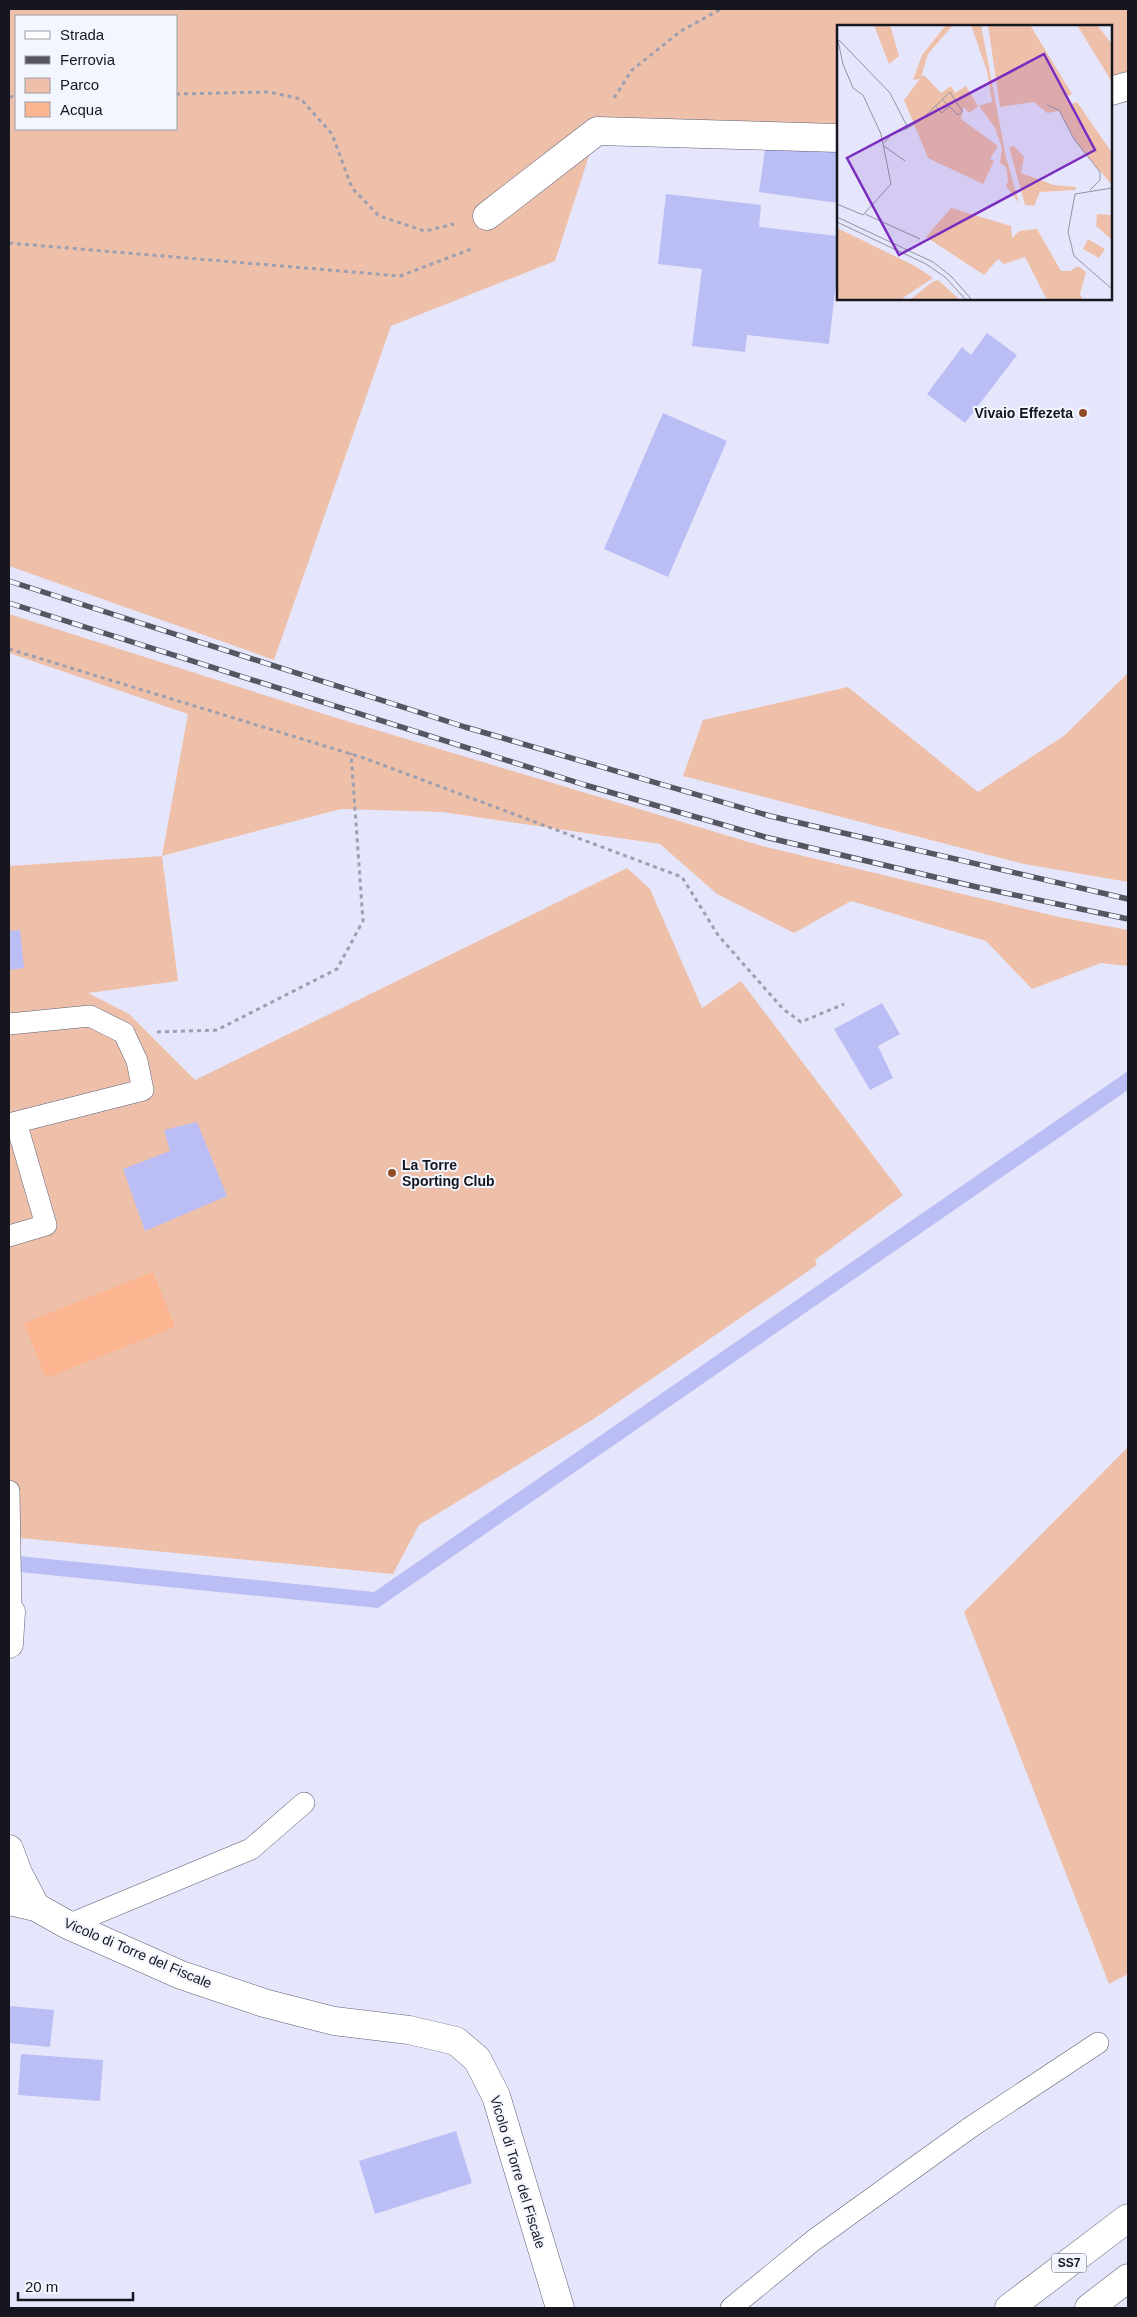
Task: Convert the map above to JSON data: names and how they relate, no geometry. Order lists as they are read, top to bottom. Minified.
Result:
{"streets":{"street":["Vicolo di Torre del Fiscale","SS7"]},"places":["Vivaio Effezeta","La Torre Sporting Club"],"legend":["Strada","Ferrovia","Parco","Acqua"],"scale_bar":"20 m"}
